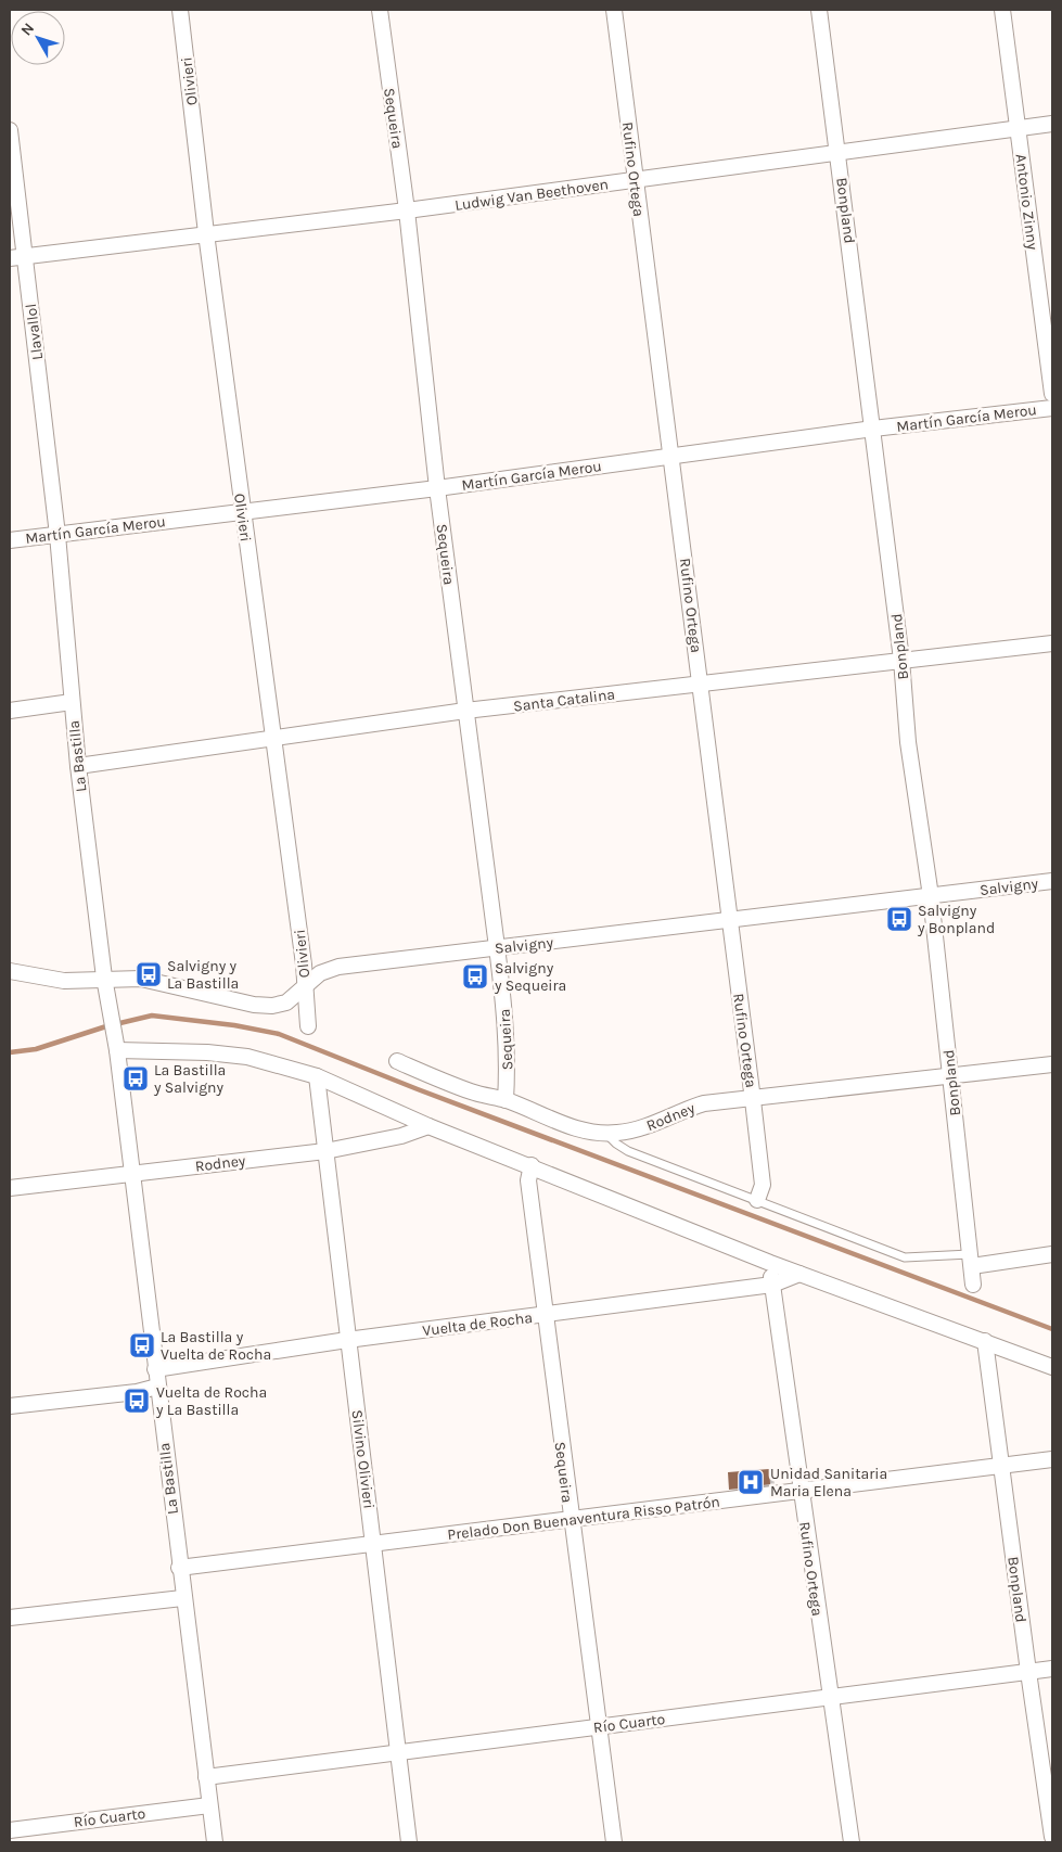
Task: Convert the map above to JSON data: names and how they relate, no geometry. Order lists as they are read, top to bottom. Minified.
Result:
{"streets":{"street":["Olivieri","Sequeira","Rufino Ortega","Ludwig Van Beethoven","Antonio Zinny","Bonpland","Llavallol","Martín García Merou","Santa Catalina","La Bastilla","Salvigny","Rodney","Vuelta de Rocha","Silvino Olivieri","Prelado Don Buenaventura Risso Patrón","Río Cuarto"]},"crossings":[["Olivieri","Ludwig Van Beethoven"],["Olivieri","Martín García Merou"],["Olivieri","Santa Catalina"],["Olivieri","Salvigny"],["Sequeira","Ludwig Van Beethoven"],["Sequeira","Martín García Merou"],["Sequeira","Santa Catalina"],["Sequeira","Salvigny"],["Sequeira","Rodney"],["Sequeira","Vuelta de Rocha"],["Sequeira","Prelado Don Buenaventura Risso Patrón"],["Sequeira","Río Cuarto"],["Rufino Ortega","Ludwig Van Beethoven"],["Rufino Ortega","Martín García Merou"],["Rufino Ortega","Santa Catalina"],["Rufino Ortega","Salvigny"],["Rufino Ortega","Rodney"],["Rufino Ortega","Vuelta de Rocha"],["Rufino Ortega","Prelado Don Buenaventura Risso Patrón"],["Rufino Ortega","Río Cuarto"],["Ludwig Van Beethoven","Antonio Zinny"],["Ludwig Van Beethoven","Bonpland"],["Ludwig Van Beethoven","Llavallol"],["Bonpland","Martín García Merou"],["Bonpland","Santa Catalina"],["Bonpland","Salvigny"],["Bonpland","Rodney"],["Bonpland","Prelado Don Buenaventura Risso Patrón"],["Bonpland","Río Cuarto"],["Llavallol","Martín García Merou"],["Llavallol","La Bastilla"],["Martín García Merou","La Bastilla"],["Santa Catalina","La Bastilla"],["La Bastilla","Salvigny"],["La Bastilla","Rodney"],["La Bastilla","Vuelta de Rocha"],["La Bastilla","Prelado Don Buenaventura Risso Patrón"],["La Bastilla","Río Cuarto"],["Rodney","Silvino Olivieri"],["Vuelta de Rocha","Silvino Olivieri"],["Silvino Olivieri","Prelado Don Buenaventura Risso Patrón"],["Silvino Olivieri","Río Cuarto"]],"places":{"bus stop":["Salvigny y Bonpland","Salvigny y La Bastilla","Salvigny y Sequeira","La Bastilla y Salvigny","La Bastilla y Vuelta de Rocha","Vuelta de Rocha y La Bastilla"],"hospital":["Unidad Sanitaria Maria Elena"]},"north":"top left"}
